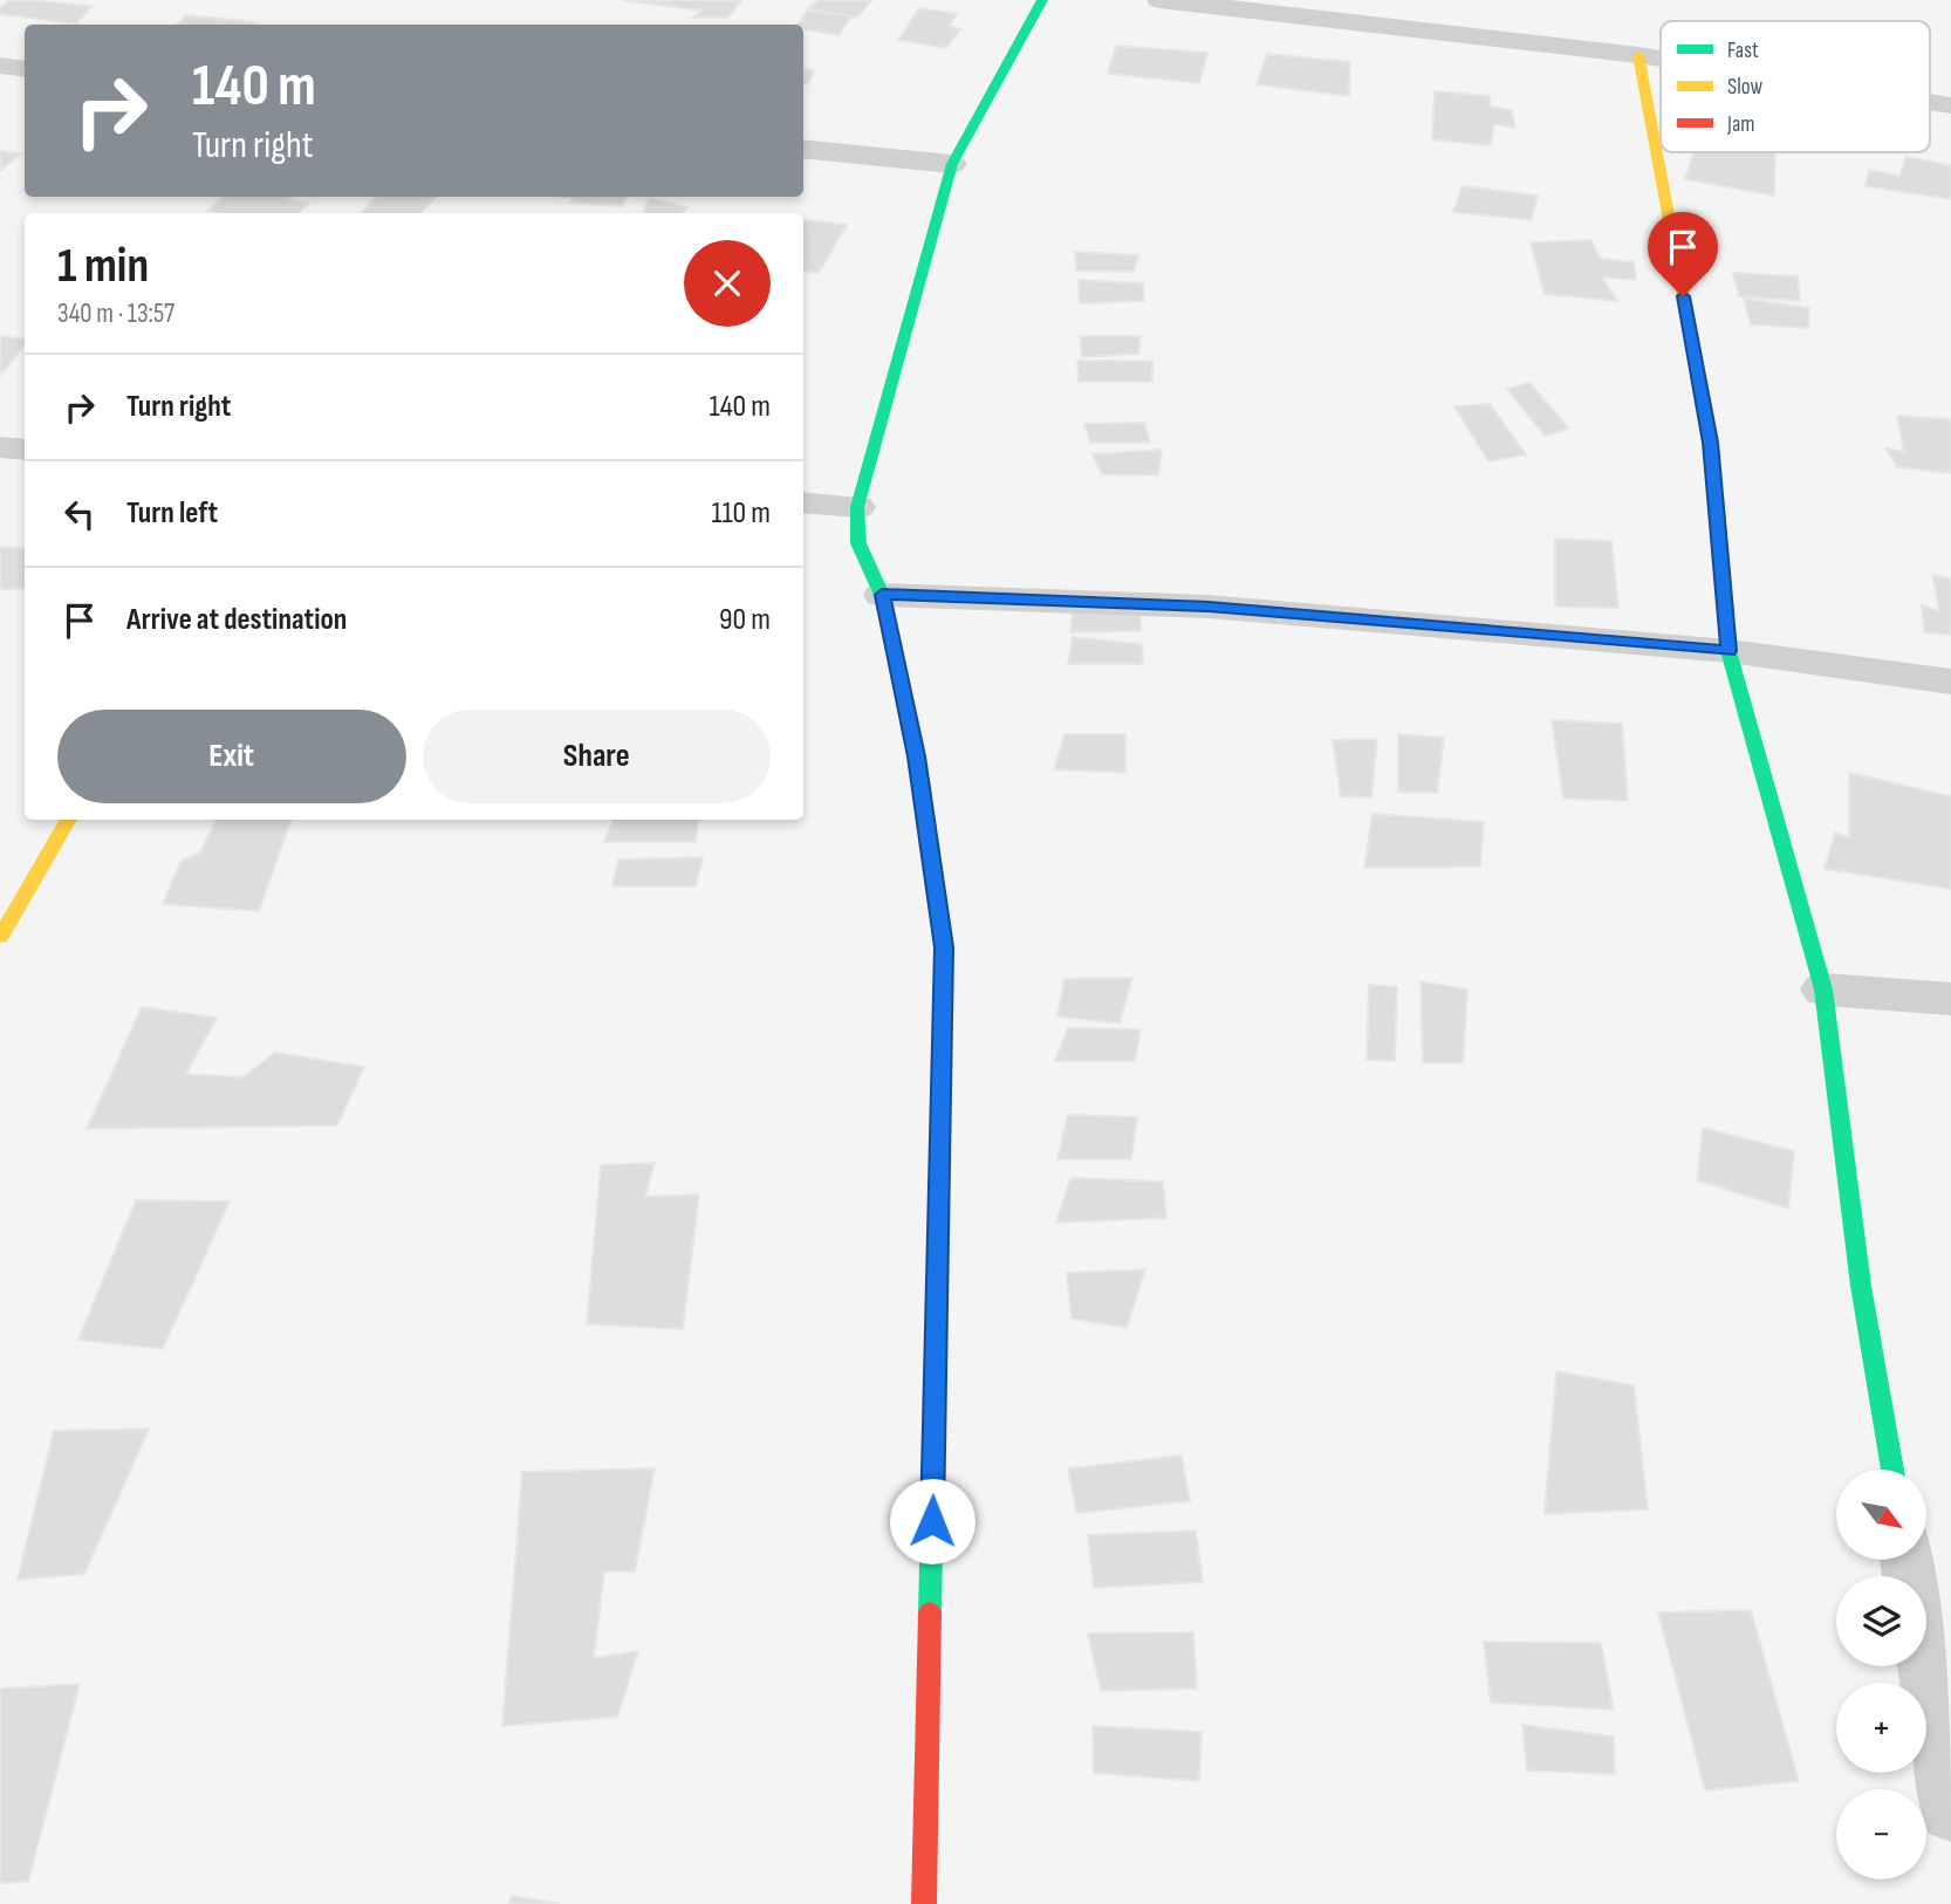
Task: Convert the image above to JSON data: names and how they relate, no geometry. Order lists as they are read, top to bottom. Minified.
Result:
{"legend":["Fast","Slow","Jam"],"north":"bottom right","page":{"turn":["140 m","Turn right"],"heading":["1 min","340 m · 13:57"],"list":[{"name":"Turn right","value":"140 m"},{"name":"Turn left","value":"110 m"},{"name":"Arrive at destination","value":"90 m"}],"buttons":["Exit","Share"],"map_buttons":["+","−"]}}
